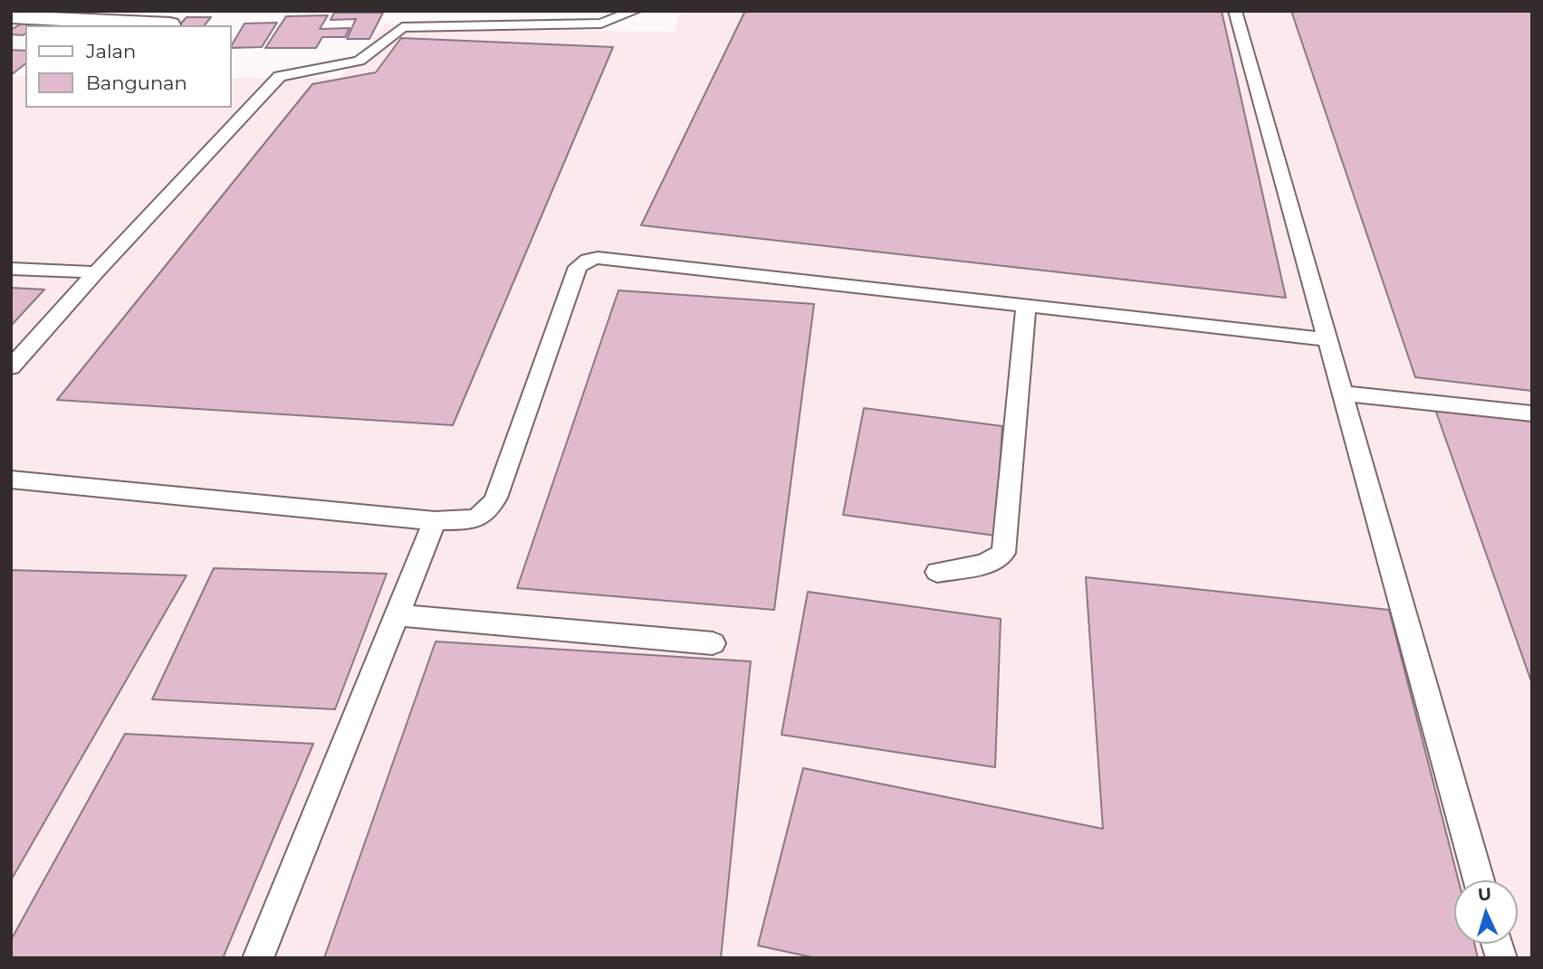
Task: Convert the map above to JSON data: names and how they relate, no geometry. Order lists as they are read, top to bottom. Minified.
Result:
{"legend":["Jalan","Bangunan"],"north":"top"}
